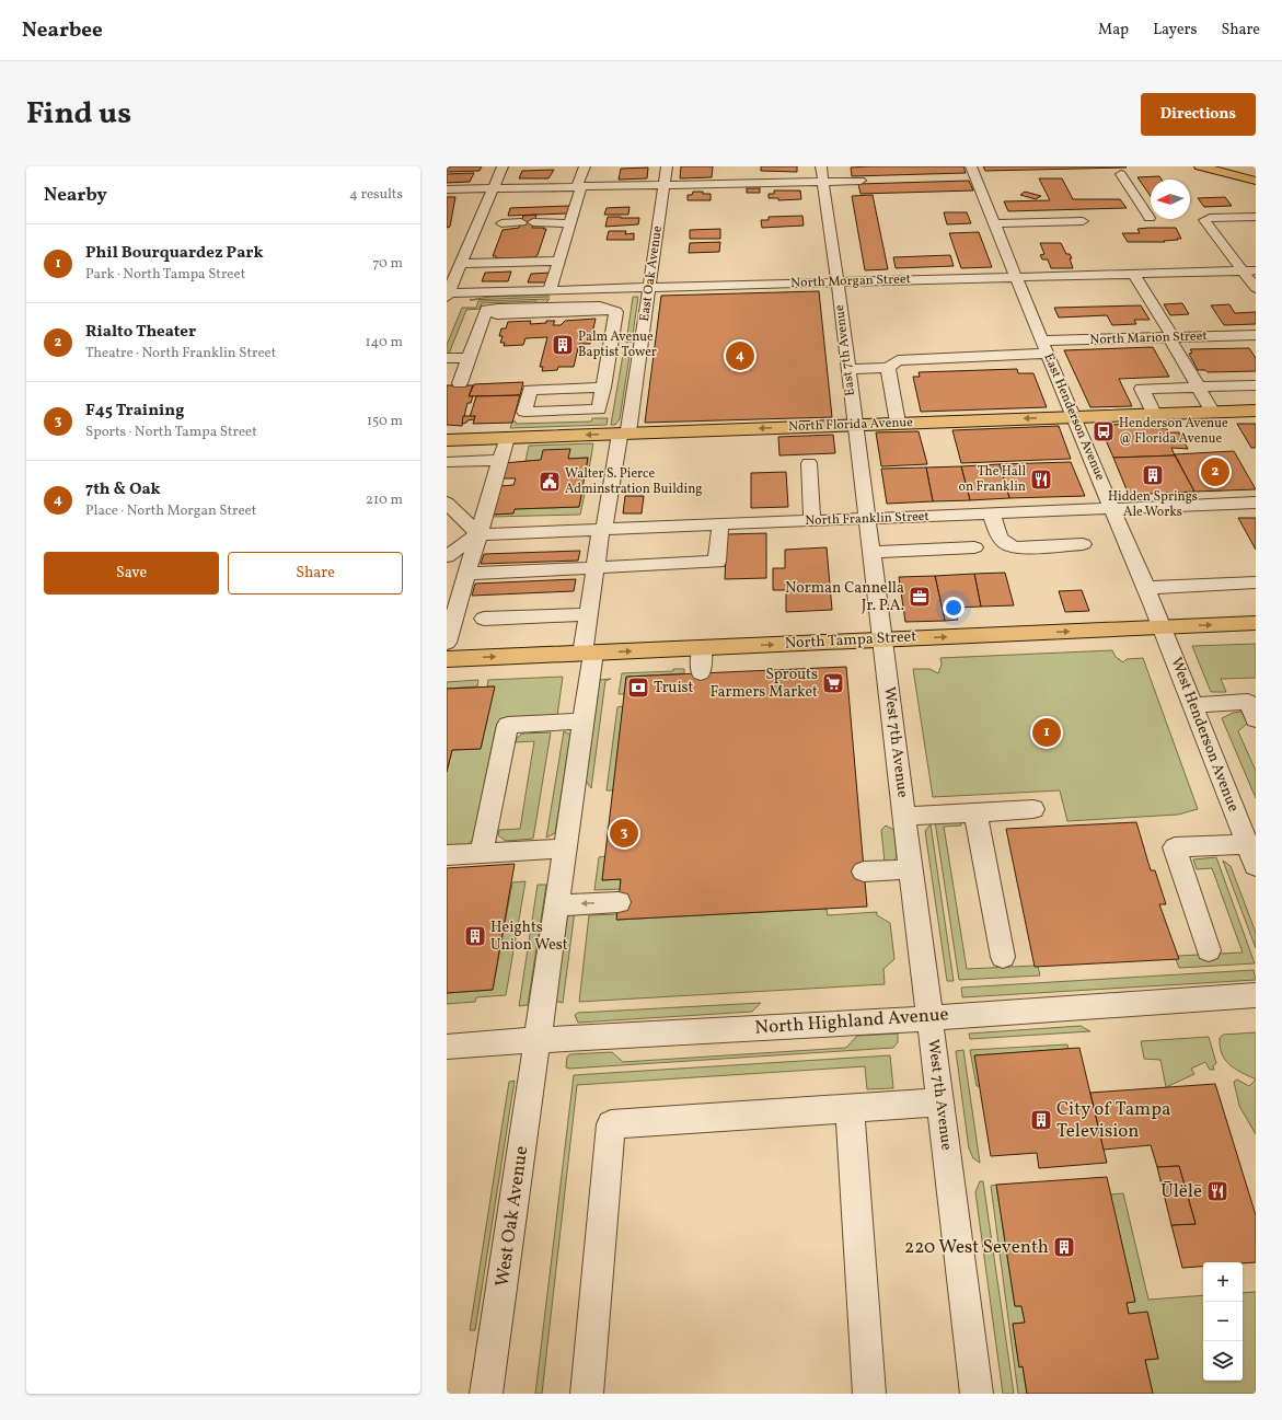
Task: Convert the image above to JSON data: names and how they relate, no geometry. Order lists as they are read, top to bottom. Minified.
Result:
{"streets":{"main road":["North Florida Avenue","North Tampa Street"],"street":["East Oak Avenue","North Morgan Street","North Marion Street","East 7th Avenue","East Henderson Avenue","North Franklin Street","West Henderson Avenue","West 7th Avenue","North Highland Avenue","West Oak Avenue"]},"crossings":[["East Oak Avenue","North Morgan Street"],["East Oak Avenue","North Florida Avenue"],["East Oak Avenue","North Franklin Street"],["East Oak Avenue","North Tampa Street"],["East Oak Avenue","West Oak Avenue"],["North Morgan Street","East 7th Avenue"],["North Morgan Street","East Henderson Avenue"],["North Marion Street","East Henderson Avenue"],["East 7th Avenue","North Florida Avenue"],["East 7th Avenue","North Franklin Street"],["East 7th Avenue","North Tampa Street"],["East 7th Avenue","West 7th Avenue"],["East Henderson Avenue","North Florida Avenue"],["East Henderson Avenue","North Franklin Street"],["East Henderson Avenue","North Tampa Street"],["East Henderson Avenue","West Henderson Avenue"],["North Tampa Street","West Henderson Avenue"],["North Tampa Street","West 7th Avenue"],["West 7th Avenue","North Highland Avenue"],["North Highland Avenue","West Oak Avenue"]],"one_way":["North Florida Avenue","North Tampa Street"],"places":{"building":["Palm Avenue Baptist Tower","Hidden Springs Ale Works","Heights Union West","City of Tampa Television","220 West Seventh"],"bus stop":["Henderson Avenue @ Florida Avenue"],"restaurant":["The Hall on Franklin","Ūlëlē"],"public building":["Walter S. Pierce Adminstration Building"],"office":["Norman Cannella Jr. P.A."],"supermarket":["Sprouts Farmers Market"],"bank":["Truist"]},"north":"left","page":{"header":"Nearbee","nav":["Map","Layers","Share"],"title":"Find us","buttons":["Directions",["Save","Share"]],"heading":["Nearby","4 results"],"list":[{"mark":"1","name":"Phil Bourquardez Park","note":"Park · North Tampa Street","value":"70 m"},{"mark":"2","name":"Rialto Theater","note":"Theatre · North Franklin Street","value":"140 m"},{"mark":"3","name":"F45 Training","note":"Sports · North Tampa Street","value":"150 m"},{"mark":"4","name":"7th & Oak","note":"Place · North Morgan Street","value":"210 m"}],"pins":["4","2","1","3"],"map_buttons":["+","−"]}}
